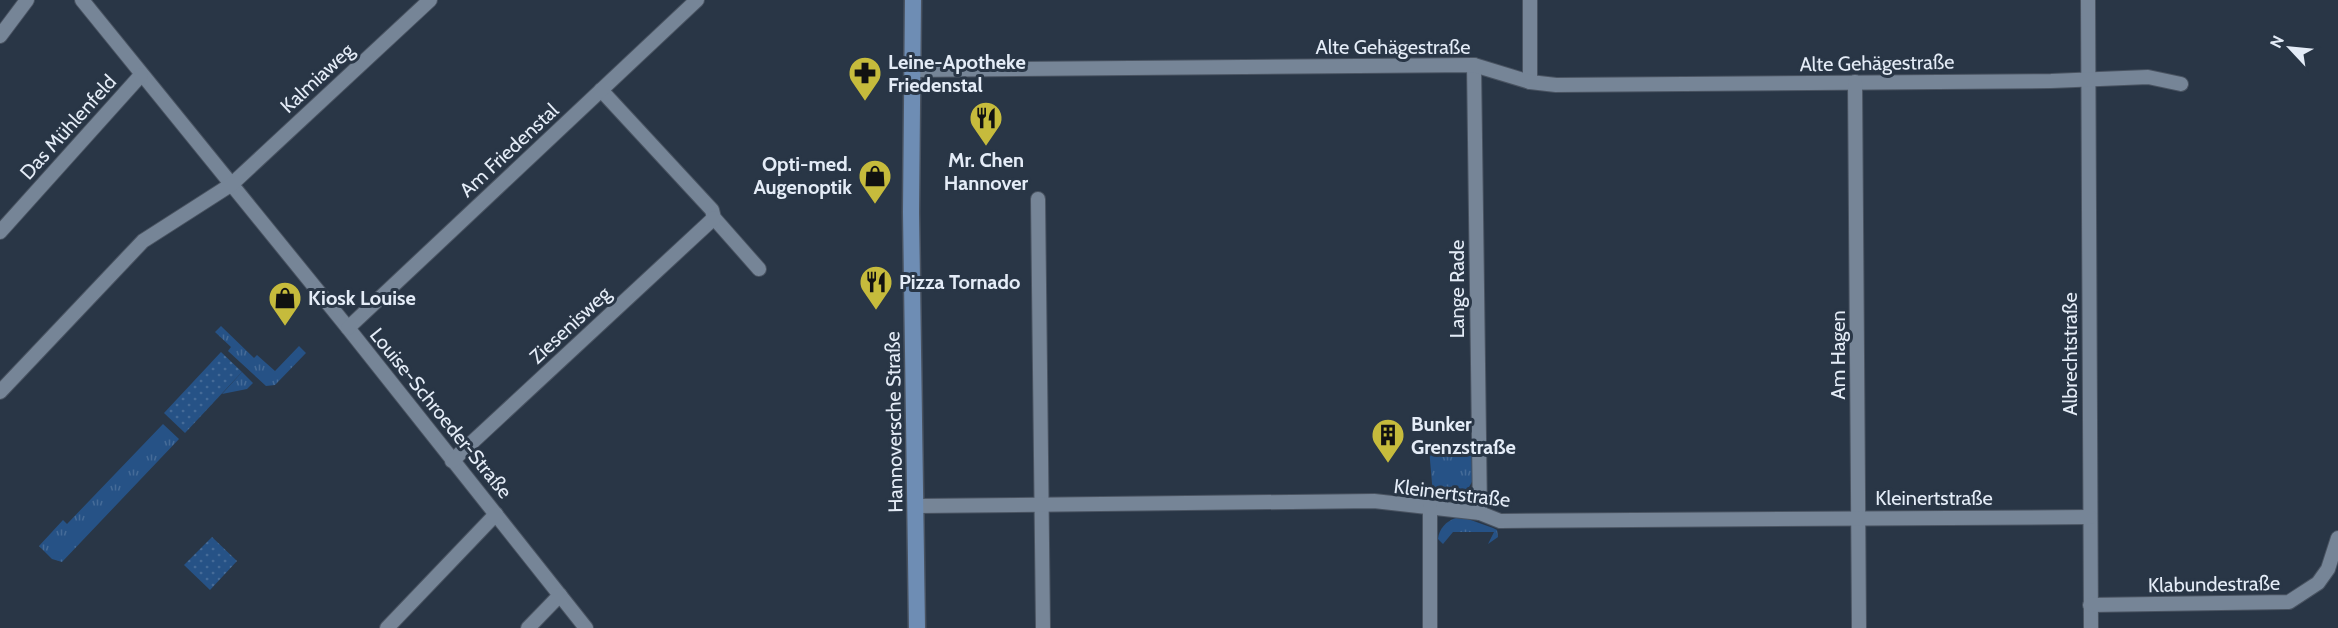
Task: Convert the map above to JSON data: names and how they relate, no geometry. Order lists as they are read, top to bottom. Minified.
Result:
{"streets":{"main road":["Hannoversche Straße"],"street":["Alte Gehägestraße","Kalmiaweg","Das Mühlenfeld","Am Friedenstal","Lange Rade","Ziesenisweg","Albrechtstraße","Am Hagen","Louise-Schroeder-Straße","Kleinertstraße","Klabundestraße"]},"crossings":[["Alte Gehägestraße","Lange Rade"],["Alte Gehägestraße","Albrechtstraße"],["Alte Gehägestraße","Am Hagen"],["Alte Gehägestraße","Hannoversche Straße"],["Kalmiaweg","Louise-Schroeder-Straße"],["Das Mühlenfeld","Louise-Schroeder-Straße"],["Am Friedenstal","Louise-Schroeder-Straße"],["Lange Rade","Kleinertstraße"],["Ziesenisweg","Louise-Schroeder-Straße"],["Albrechtstraße","Kleinertstraße"],["Albrechtstraße","Klabundestraße"],["Am Hagen","Kleinertstraße"],["Hannoversche Straße","Kleinertstraße"]],"places":{"pharmacy":["Leine-Apotheke Friedenstal"],"restaurant":["Mr. Chen Hannover","Pizza Tornado"],"shop":["Opti-med. Augenoptik","Kiosk Louise"],"building":["Bunker Grenzstraße"]},"north":"top left"}
